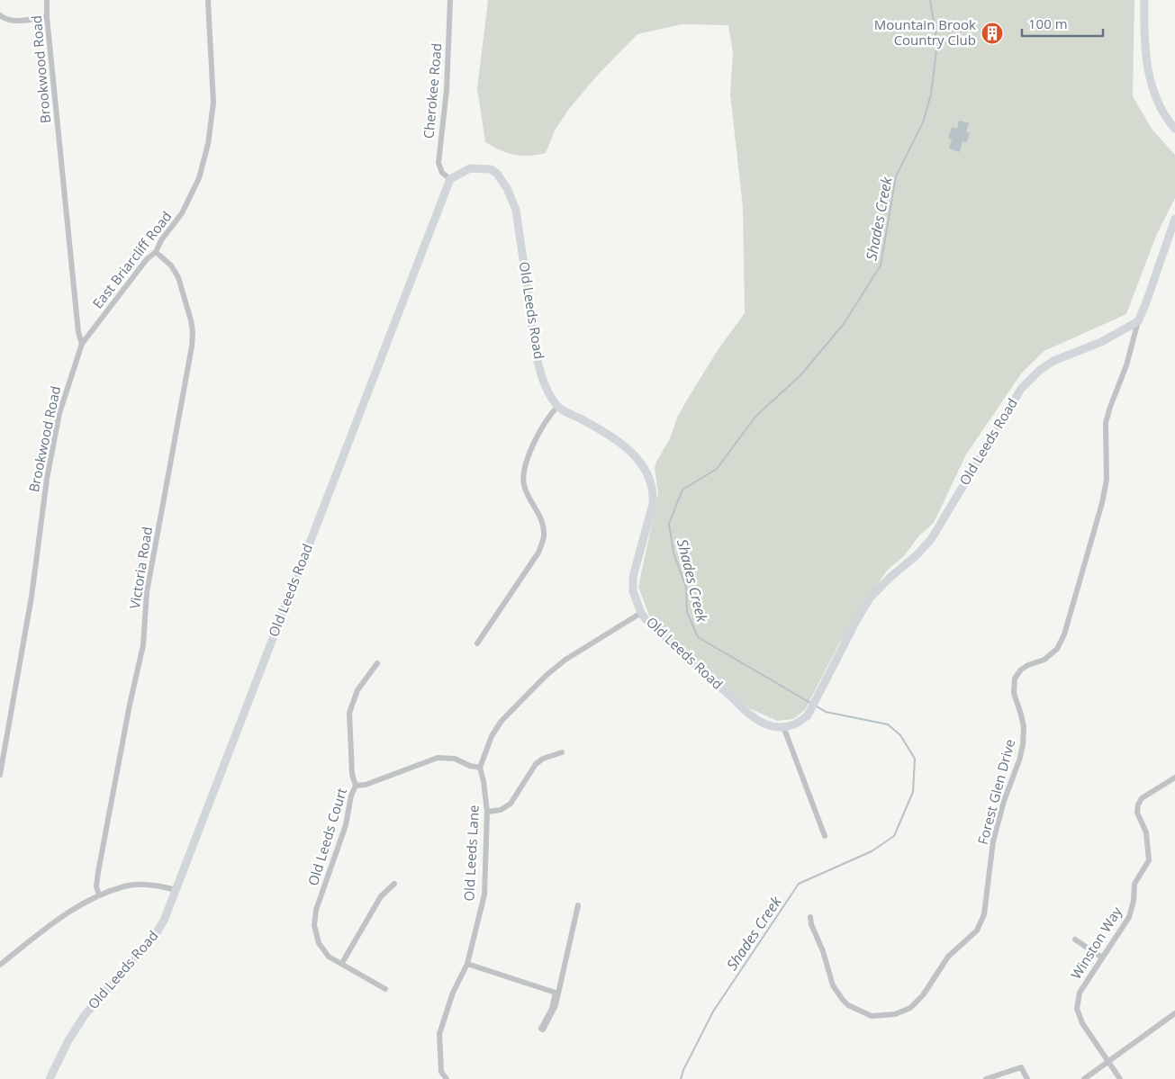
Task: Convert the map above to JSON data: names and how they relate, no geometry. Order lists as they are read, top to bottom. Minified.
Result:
{"streets":{"main road":["Old Leeds Road"],"street":["Brookwood Road","Cherokee Road","East Briarcliff Road","Victoria Road","Forest Glen Drive","Old Leeds Court","Old Leeds Lane","Winston Way"]},"crossings":[["Brookwood Road","East Briarcliff Road"],["Cherokee Road","Old Leeds Road"],["East Briarcliff Road","Victoria Road"],["Old Leeds Road","Forest Glen Drive"]],"water":["Shades Creek"],"places":{"building":["Mountain Brook Country Club"]},"scale_bar":"100 m"}
